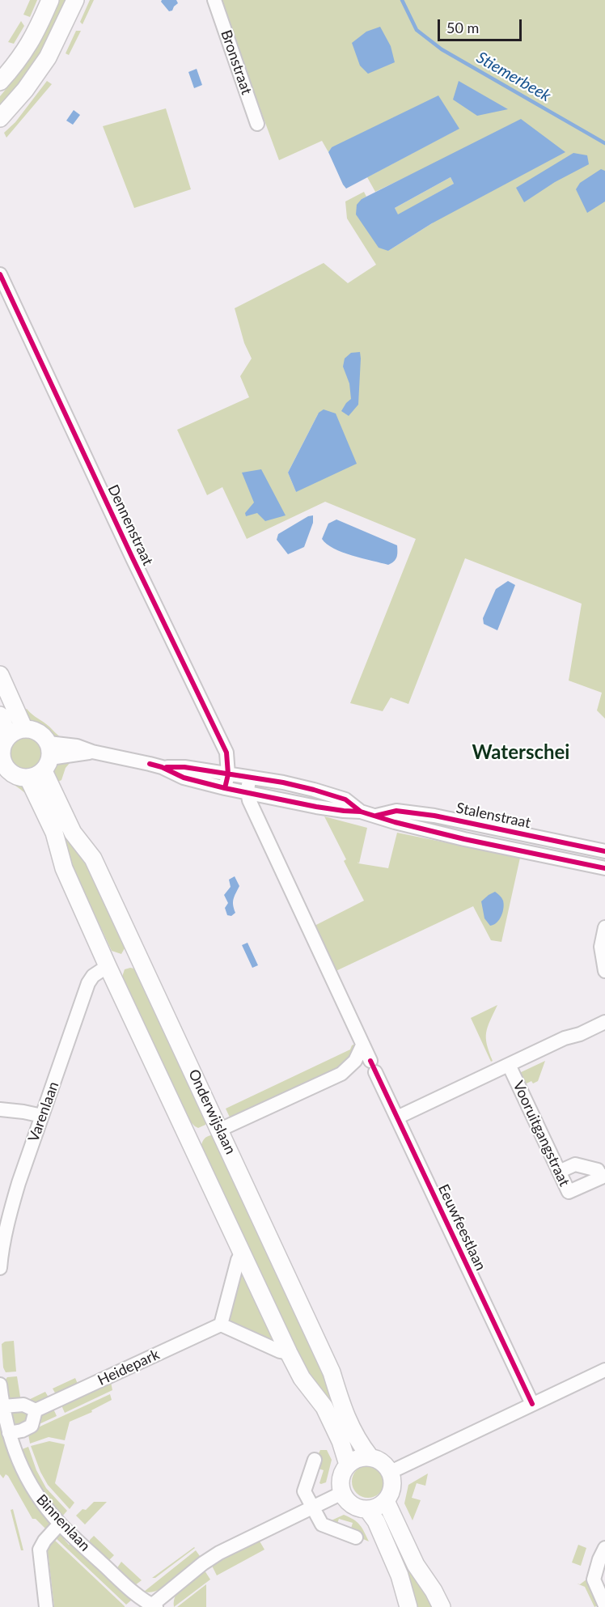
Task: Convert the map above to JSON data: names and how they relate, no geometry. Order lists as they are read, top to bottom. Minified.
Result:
{"streets":{"main road":["Onderwijslaan"],"street":["Bronstraat","Dennenstraat","Stalenstraat","Varenlaan","Vooruitgangstraat","Eeuwfeestlaan","Heidepark","Binnenlaan"]},"crossings":[["Dennenstraat","Stalenstraat"],["Stalenstraat","Onderwijslaan"],["Stalenstraat","Eeuwfeestlaan"],["Vooruitgangstraat","Eeuwfeestlaan"]],"districts":["Waterschei"],"water":["Stiemerbeek"],"scale_bar":"50 m"}
